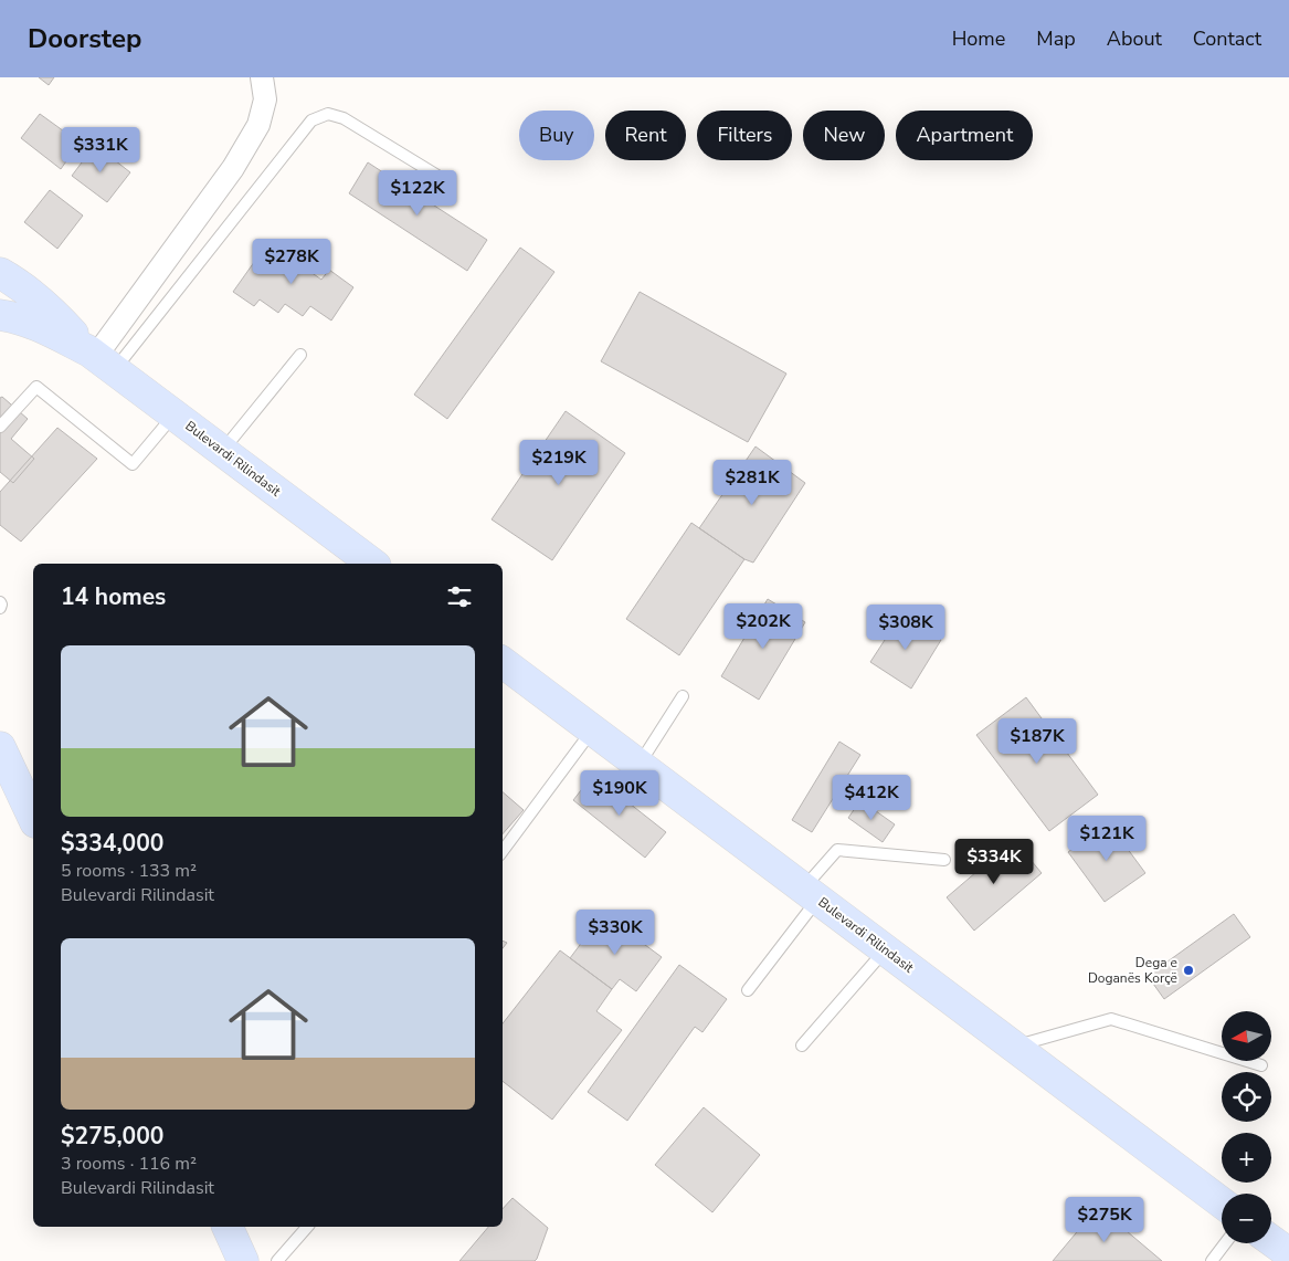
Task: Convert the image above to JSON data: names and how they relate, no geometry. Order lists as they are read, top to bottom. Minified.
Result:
{"streets":{"main road":["Bulevardi Rilindasit"]},"places":["Dega e Doganës Korçë"],"north":"left","page":{"header":"Doorstep","nav":["Home","Map","About","Contact"],"chip":["Buy","Rent","Filters","New","Apartment"],"price":["$331K","$122K","$278K","$219K","$281K","$202K","$308K","$187K","$190K","$412K","$121K","$334K","$330K","$275K"],"heading":"14 homes","list":[{"name":"$334,000","note":"5 rooms · 133 m² · Bulevardi Rilindasit"},{"name":"$275,000","note":"3 rooms · 116 m² · Bulevardi Rilindasit"}],"map_buttons":["+","−"]}}
